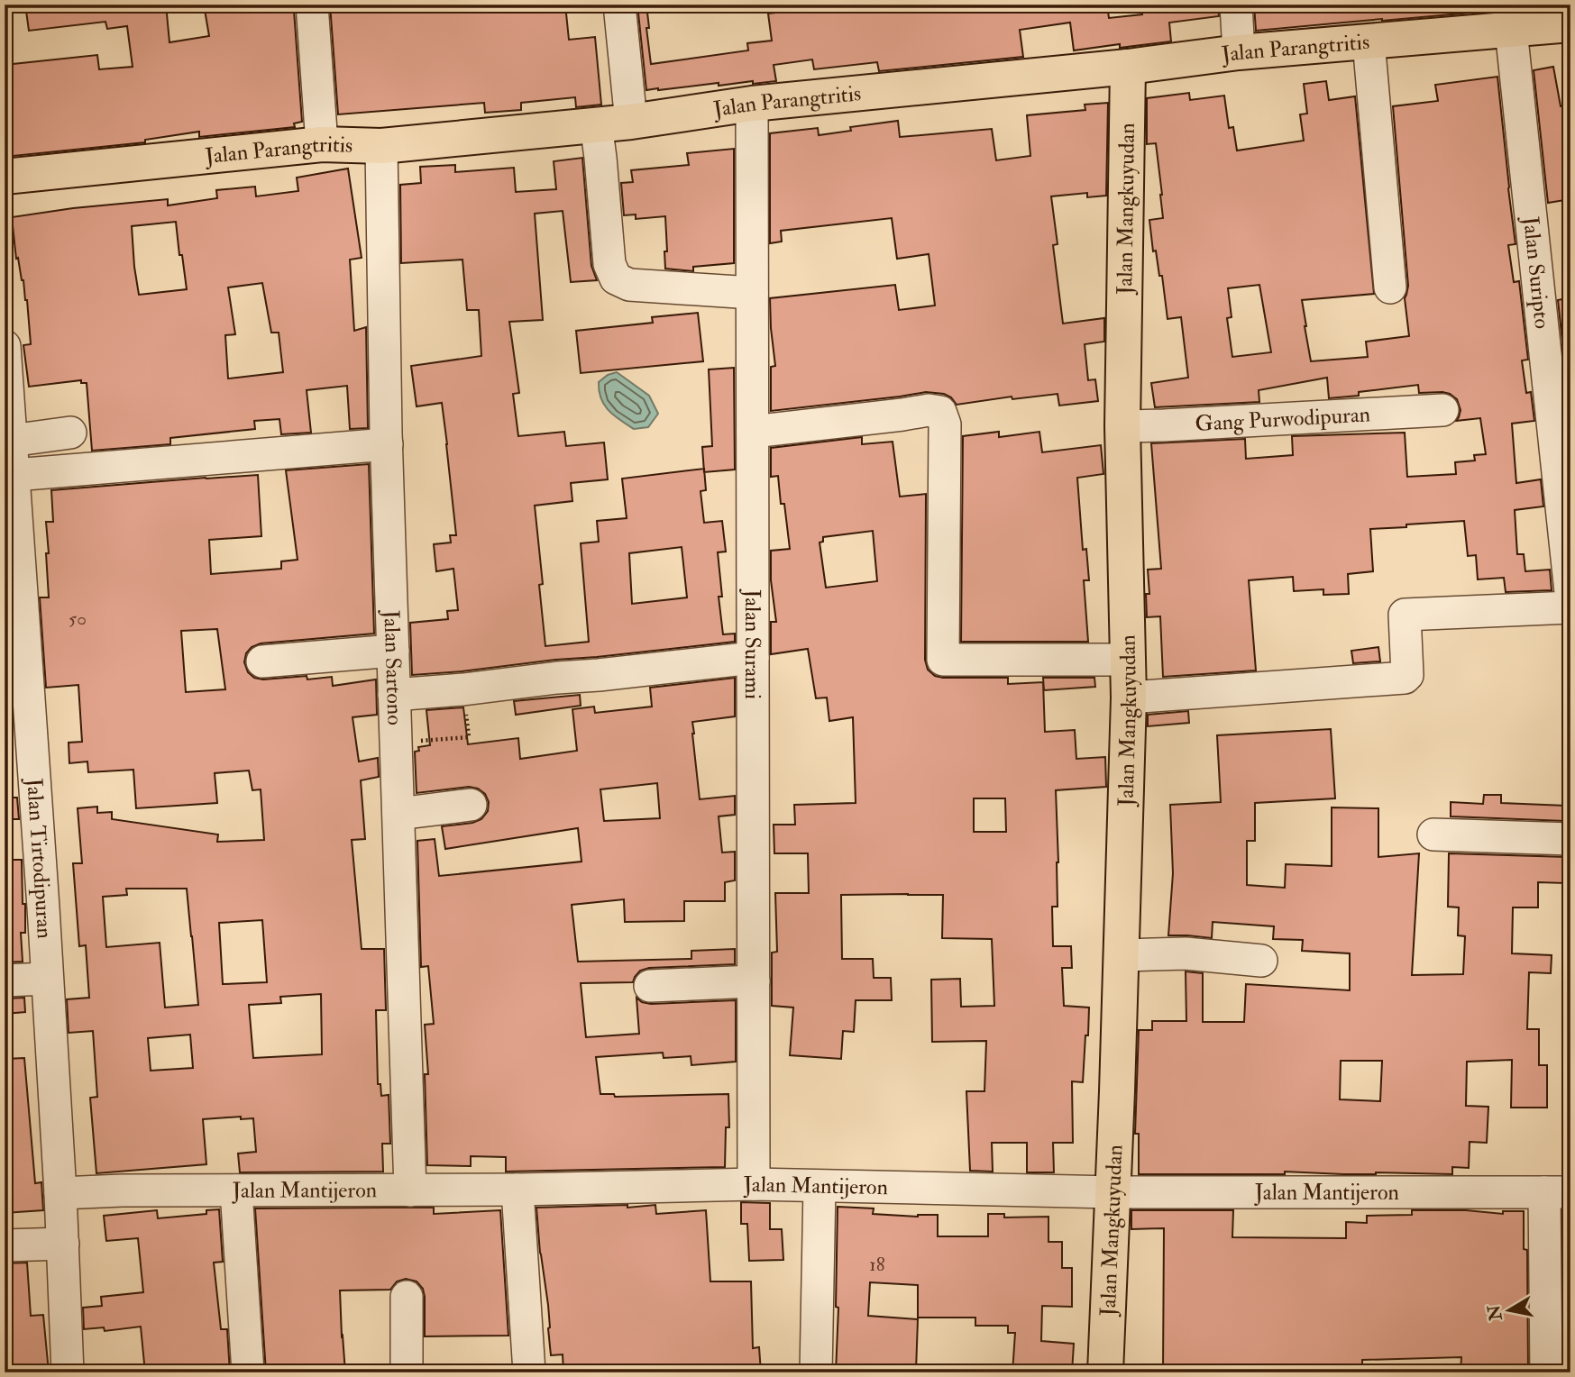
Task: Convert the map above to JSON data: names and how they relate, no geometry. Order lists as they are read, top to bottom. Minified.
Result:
{"streets":{"main road":["Jalan Parangtritis","Jalan Mangkuyudan"],"street":["Jalan Suripto","Gang Purwodipuran","Jalan Surami","Jalan Sartono","Jalan Tirtodipuran","Jalan Mantijeron"]},"crossings":[["Jalan Parangtritis","Jalan Mangkuyudan"],["Jalan Parangtritis","Jalan Suripto"],["Jalan Parangtritis","Jalan Surami"],["Jalan Parangtritis","Jalan Sartono"],["Jalan Mangkuyudan","Gang Purwodipuran"],["Jalan Mangkuyudan","Jalan Mantijeron"],["Jalan Surami","Jalan Mantijeron"],["Jalan Sartono","Jalan Mantijeron"],["Jalan Tirtodipuran","Jalan Mantijeron"]],"house_numbers":["50","18"],"north":"left"}
